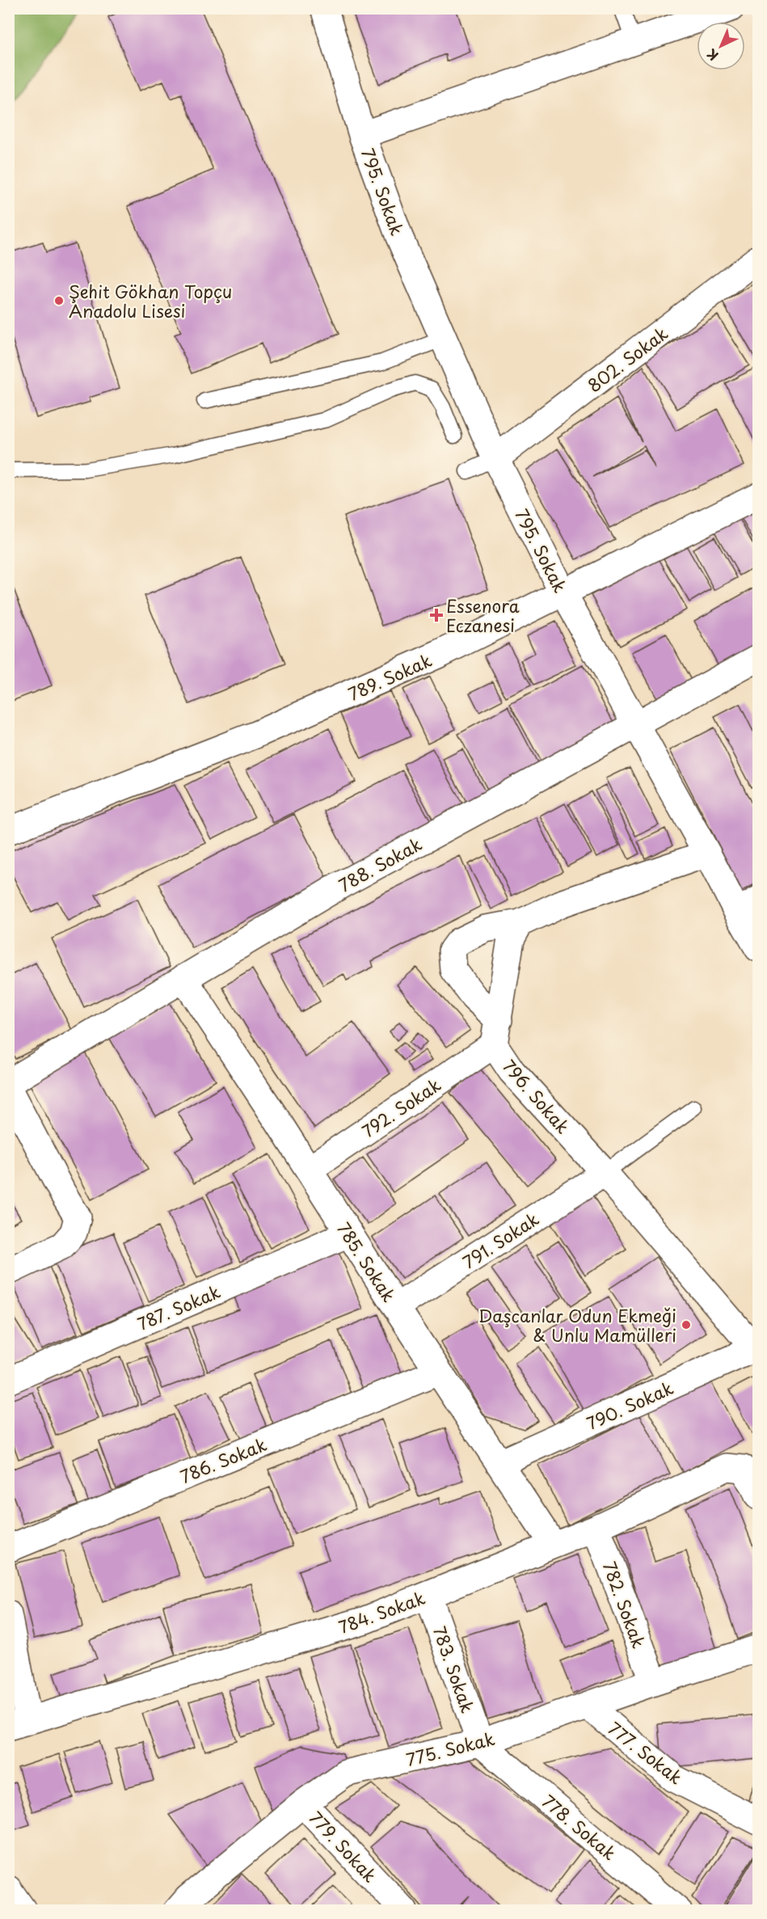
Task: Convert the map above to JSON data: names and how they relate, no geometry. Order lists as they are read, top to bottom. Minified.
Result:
{"streets":{"street":["795. Sokak","802. Sokak","789. Sokak","788. Sokak","796. Sokak","792. Sokak","791. Sokak","785. Sokak","787. Sokak","790. Sokak","786. Sokak","782. Sokak","784. Sokak","783. Sokak","775. Sokak","777. Sokak","778. Sokak","779. Sokak"]},"crossings":[["795. Sokak","802. Sokak"],["795. Sokak","789. Sokak"],["795. Sokak","788. Sokak"],["788. Sokak","785. Sokak"],["796. Sokak","792. Sokak"],["796. Sokak","791. Sokak"],["796. Sokak","790. Sokak"],["792. Sokak","785. Sokak"],["791. Sokak","785. Sokak"],["785. Sokak","787. Sokak"],["785. Sokak","790. Sokak"],["785. Sokak","786. Sokak"],["785. Sokak","784. Sokak"],["782. Sokak","784. Sokak"],["782. Sokak","775. Sokak"],["784. Sokak","783. Sokak"],["783. Sokak","775. Sokak"],["783. Sokak","778. Sokak"],["775. Sokak","777. Sokak"],["775. Sokak","778. Sokak"],["775. Sokak","779. Sokak"]],"places":{"other":["Şehit Gökhan Topçu Anadolu Lisesi","Daşcanlar Odun Ekmeği & Unlu Mamülleri"],"health":["Essenora Eczanesi"]},"north":"bottom left"}
